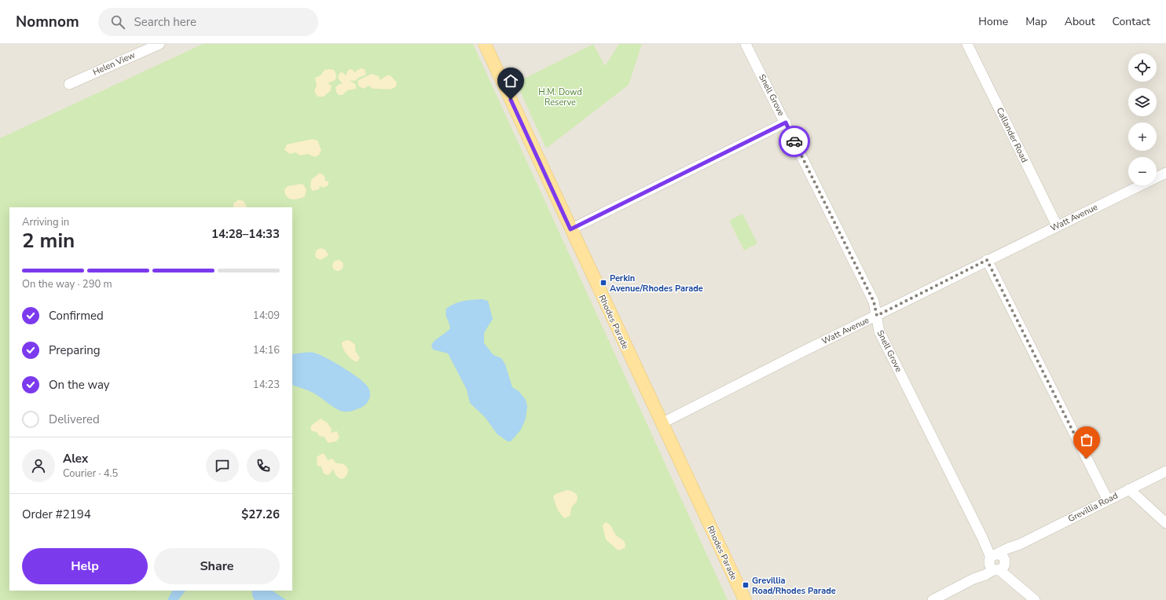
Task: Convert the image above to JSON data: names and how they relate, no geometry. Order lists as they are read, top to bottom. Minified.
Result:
{"streets":{"main road":["Rhodes Parade"],"street":["Helen View","Snell Grove","Callander Road","Watt Avenue","Grevillia Road"]},"crossings":[["Snell Grove","Watt Avenue"],["Snell Grove","Grevillia Road"],["Callander Road","Watt Avenue"],["Watt Avenue","Rhodes Parade"]],"parks":["H.M. Dowd Reserve"],"places":{"transit":["Perkin Avenue/Rhodes Parade","Grevillia Road/Rhodes Parade"]},"page":{"header":"Nomnom","search":"Search here","nav":["Home","Map","About","Contact"],"map_buttons":["+","−"],"heading":["2 min","Arriving in","14:28–14:33"],"panel":["Alex","Courier · 4.5","Order #2194","$27.26"],"bar":"On the way · 290 m","list":[["Confirmed","14:09"],["Preparing","14:16"],["On the way","14:23"],"Delivered"],"buttons":["Help","Share"]}}
